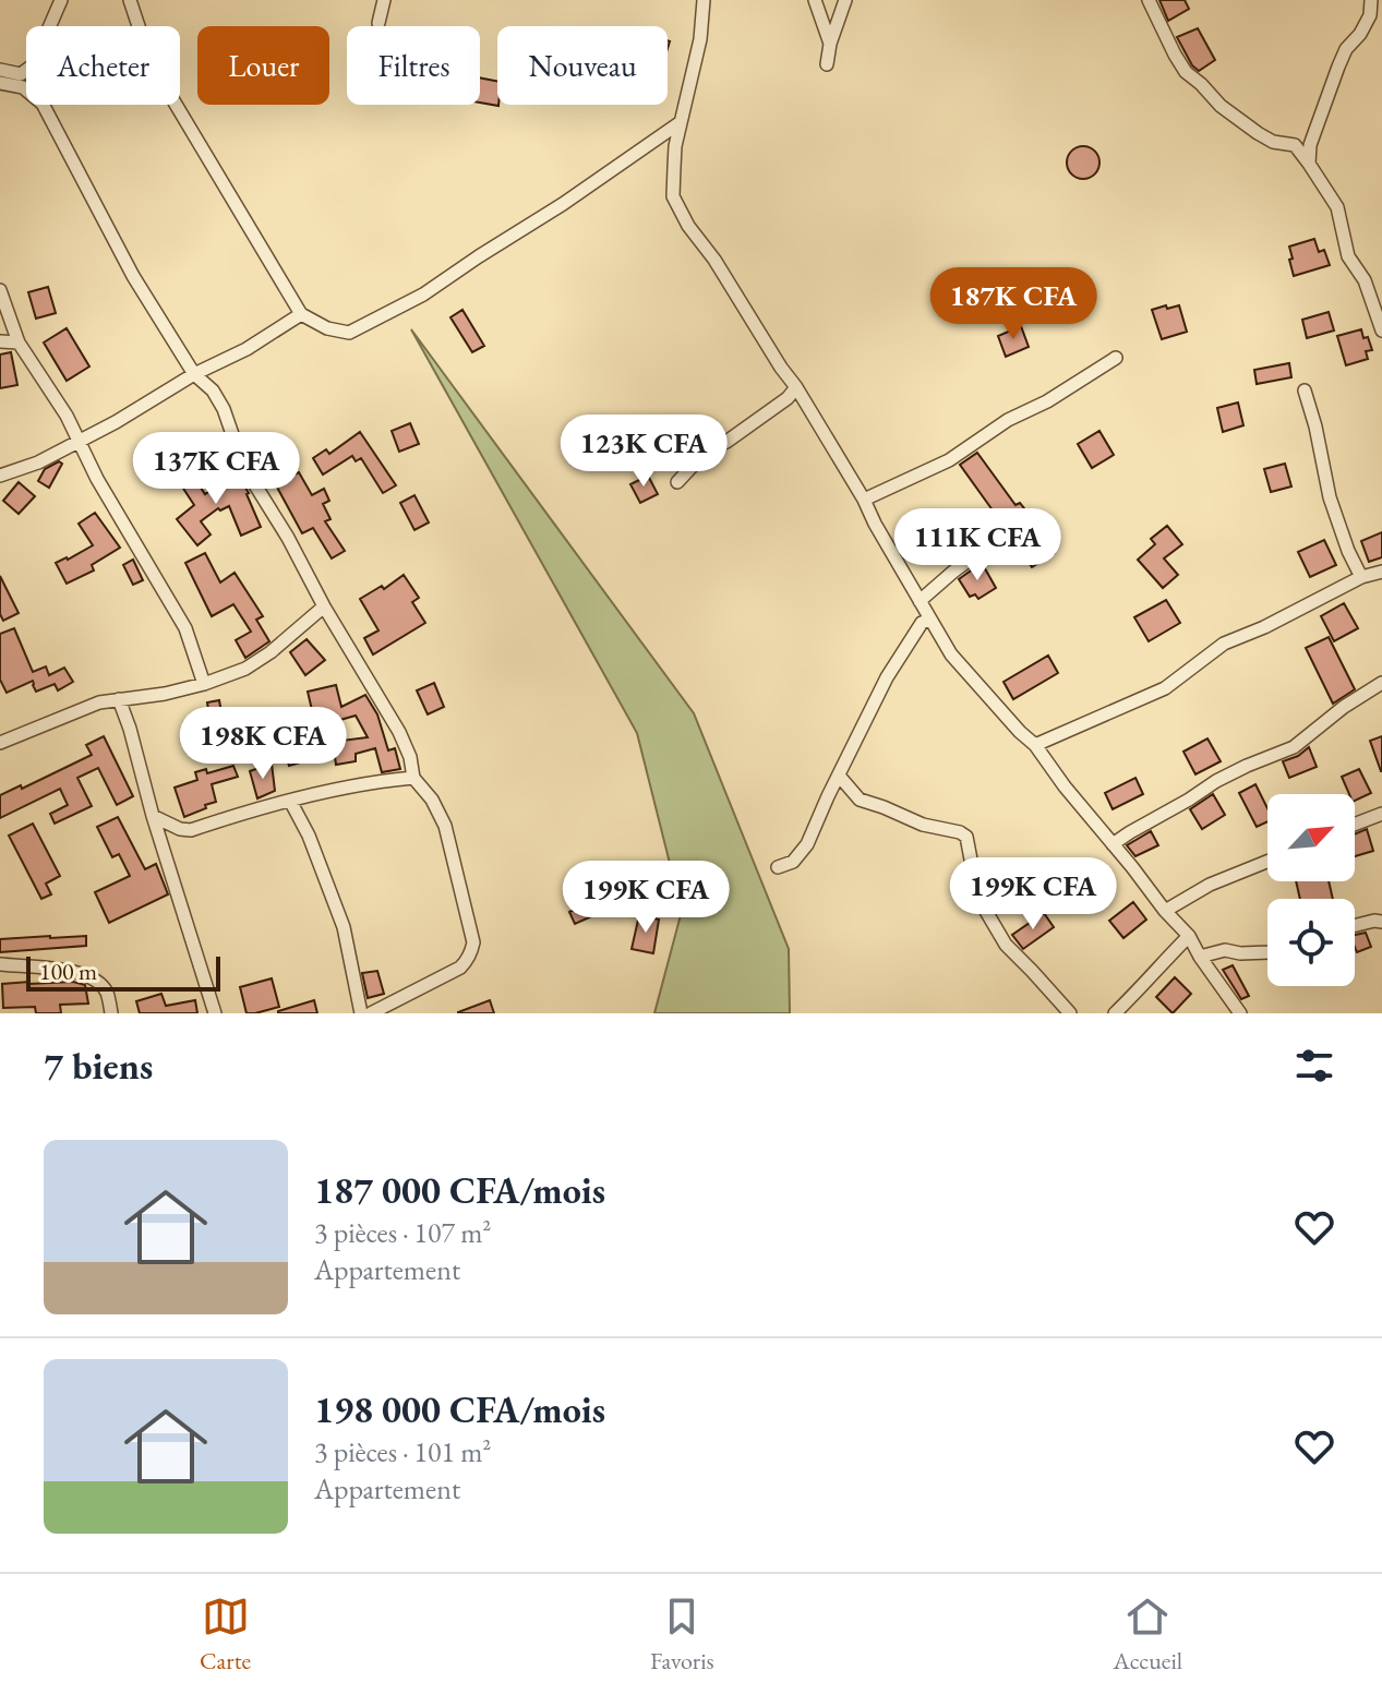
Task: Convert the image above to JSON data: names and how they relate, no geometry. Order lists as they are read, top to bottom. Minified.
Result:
{"scale_bar":"100 m","north":"top right","page":{"chip":["Acheter","Louer","Filtres","Nouveau"],"price":["187K CFA","123K CFA","137K CFA","111K CFA","198K CFA","199K CFA","199K CFA"],"scale":"100 m","heading":"7 biens","list":[{"name":"187 000 CFA/mois","note":"3 pièces · 107 m² · Appartement"},{"name":"198 000 CFA/mois","note":"3 pièces · 101 m² · Appartement"}],"tabs":["Carte","Favoris","Accueil"]}}
